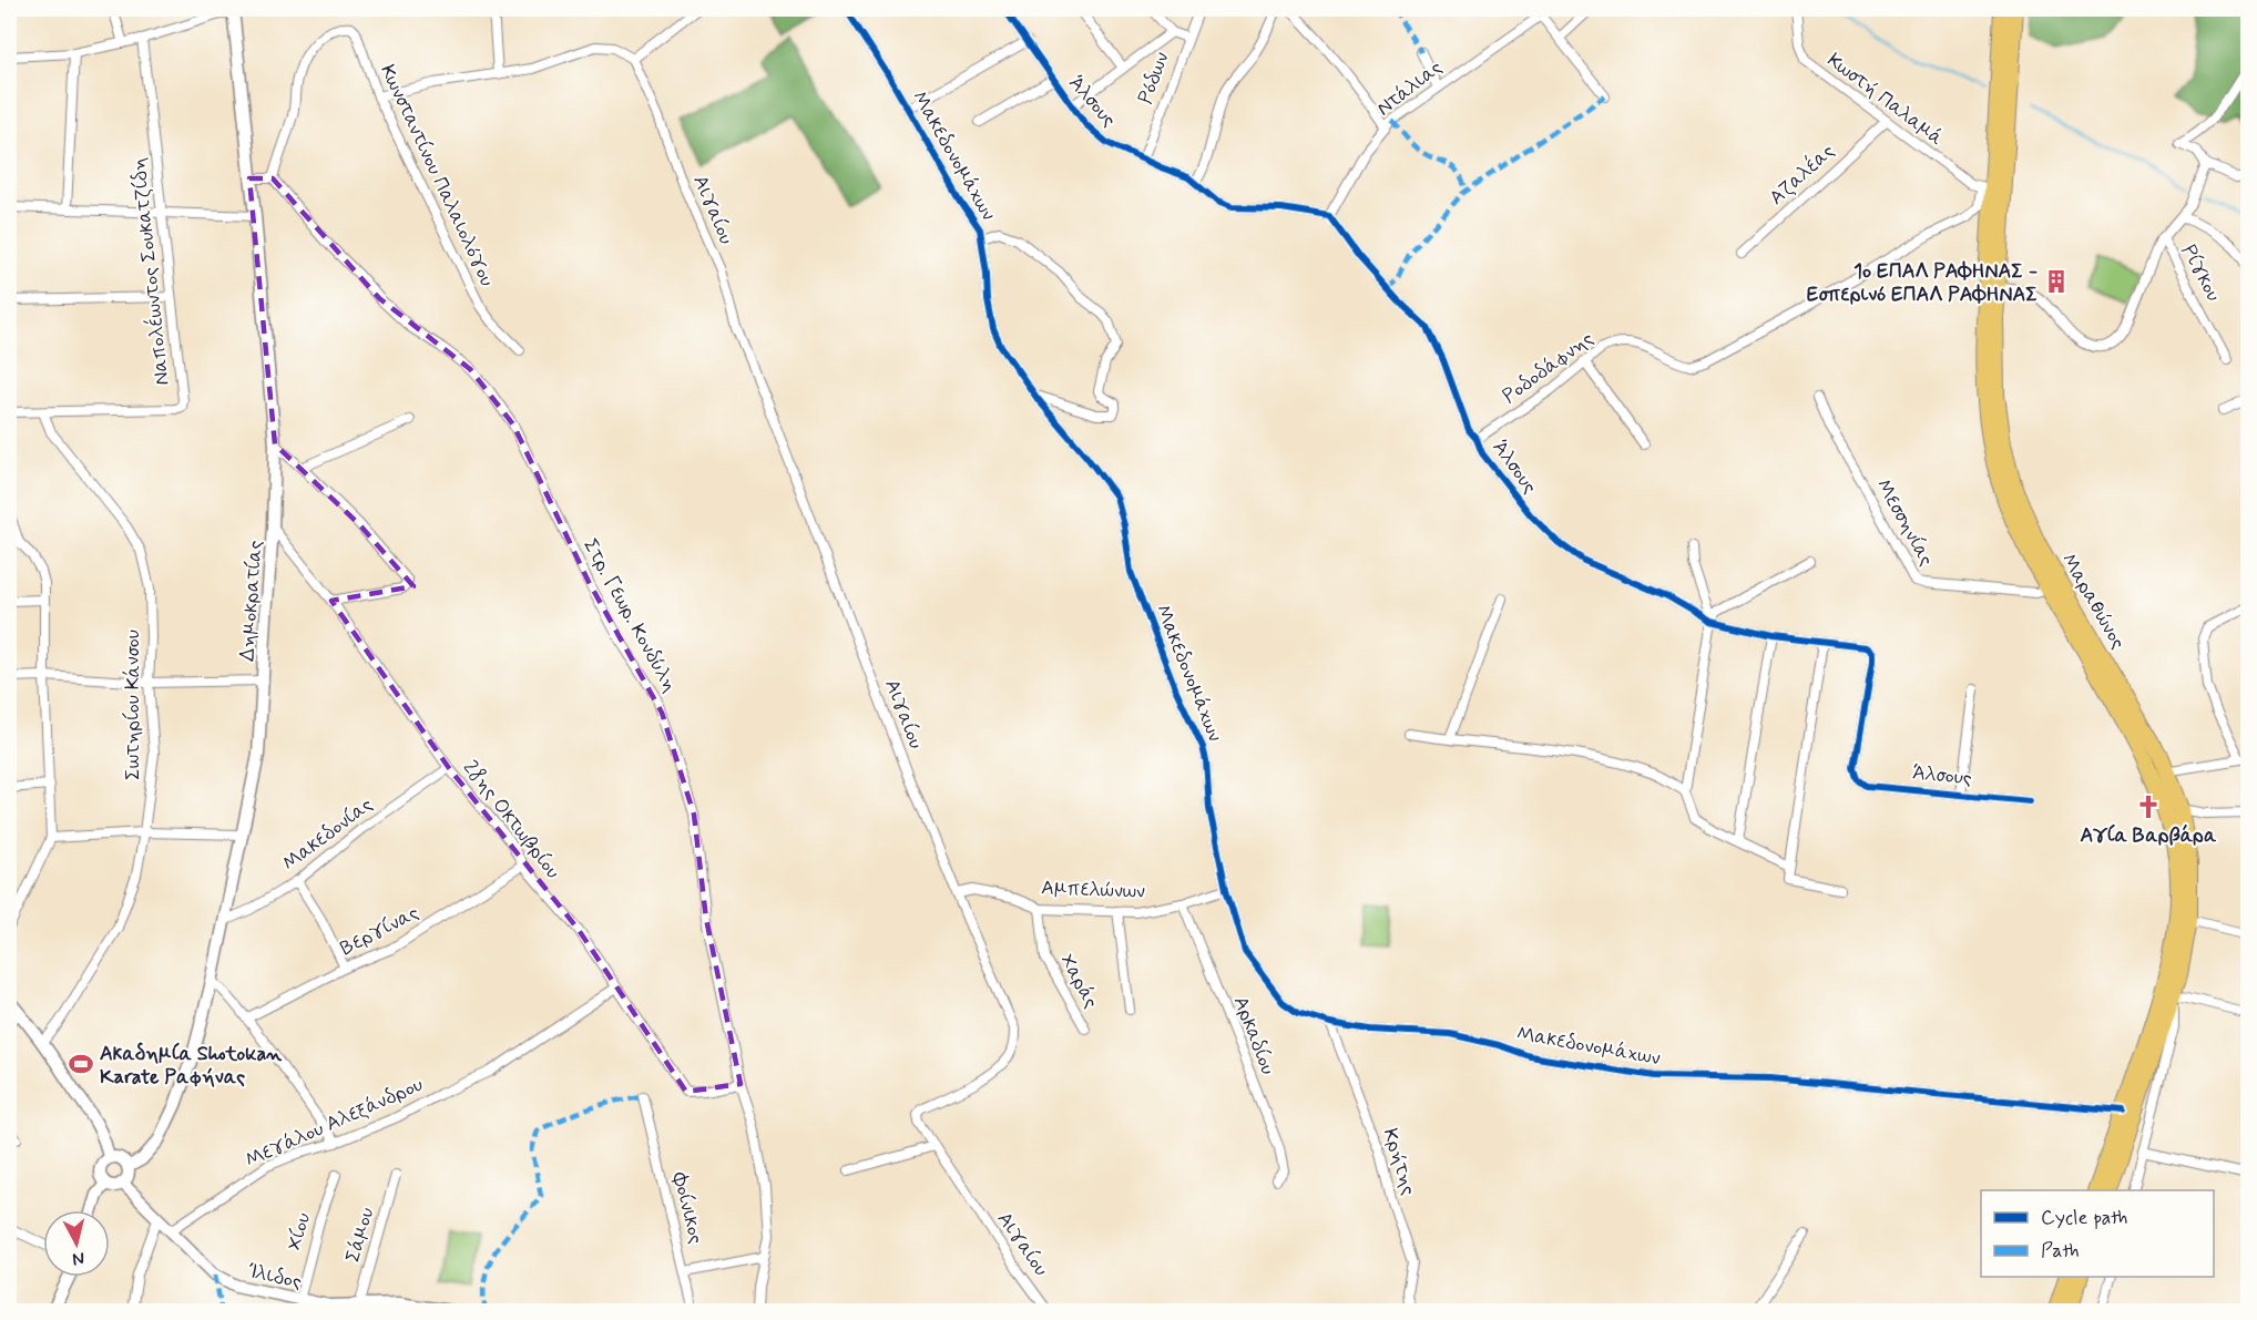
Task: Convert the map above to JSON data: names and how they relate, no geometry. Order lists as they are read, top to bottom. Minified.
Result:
{"streets":{"main road":["Μαραθώνος"],"street":["Ρόδων","Ντάλιας","Κωστή Παλαμά","Άλσους","Μακεδονομάχων","Αζαλέας","Κωνσταντίνου Παλαιολόγου","Αιγαίου","Ναπολέωντος Σουκατζίδη","Ρίγκου","Ροδοδάφνης","Μεσσηνίας","Δημοκρατίας","Στρ. Γεωρ. Κονδύλη","Σωτηρίου Κάνσου","28ης Οκτωβρίου","Μακεδονίας","Αμπελώνων","Βεργίνας","Χαράς","Αρκαδίου","Μεγάλου Αλεξάνδρου","Κρήτης","Φοίνικος","Χίου","Σάμου","Ίλιδος"]},"crossings":[["Ρόδων","Άλσους"],["Ντάλιας","Άλσους"],["Κωστή Παλαμά","Αζαλέας"],["Κωστή Παλαμά","Ροδοδάφνης"],["Κωστή Παλαμά","Μαραθώνος"],["Άλσους","Ροδοδάφνης"],["Μακεδονομάχων","Μαραθώνος"],["Μακεδονομάχων","Αμπελώνων"],["Μακεδονομάχων","Κρήτης"],["Κωνσταντίνου Παλαιολόγου","Στρ. Γεωρ. Κονδύλη"],["Αιγαίου","Αμπελώνων"],["Ναπολέωντος Σουκατζίδη","Σωτηρίου Κάνσου"],["Ροδοδάφνης","Μαραθώνος"],["Μεσσηνίας","Μαραθώνος"],["Δημοκρατίας","28ης Οκτωβρίου"],["Δημοκρατίας","Μακεδονίας"],["Δημοκρατίας","Ίλιδος"],["Στρ. Γεωρ. Κονδύλη","28ης Οκτωβρίου"],["28ης Οκτωβρίου","Μακεδονίας"],["28ης Οκτωβρίου","Βεργίνας"],["28ης Οκτωβρίου","Μεγάλου Αλεξάνδρου"],["Αμπελώνων","Χαράς"],["Αμπελώνων","Αρκαδίου"],["Μεγάλου Αλεξάνδρου","Ίλιδος"],["Χίου","Ίλιδος"],["Σάμου","Ίλιδος"]],"places":{"building":["1ο ΕΠΑΛ ΡΑΦΗΝΑΣ - Εσπερινό ΕΠΑΛ ΡΑΦΗΝΑΣ"],"church":["Αγία Βαρβάρα"],"sports":["Ακαδημία Shotokan Karate Ραφήνας"]},"legend":["Cycle path","Path"],"north":"bottom"}
